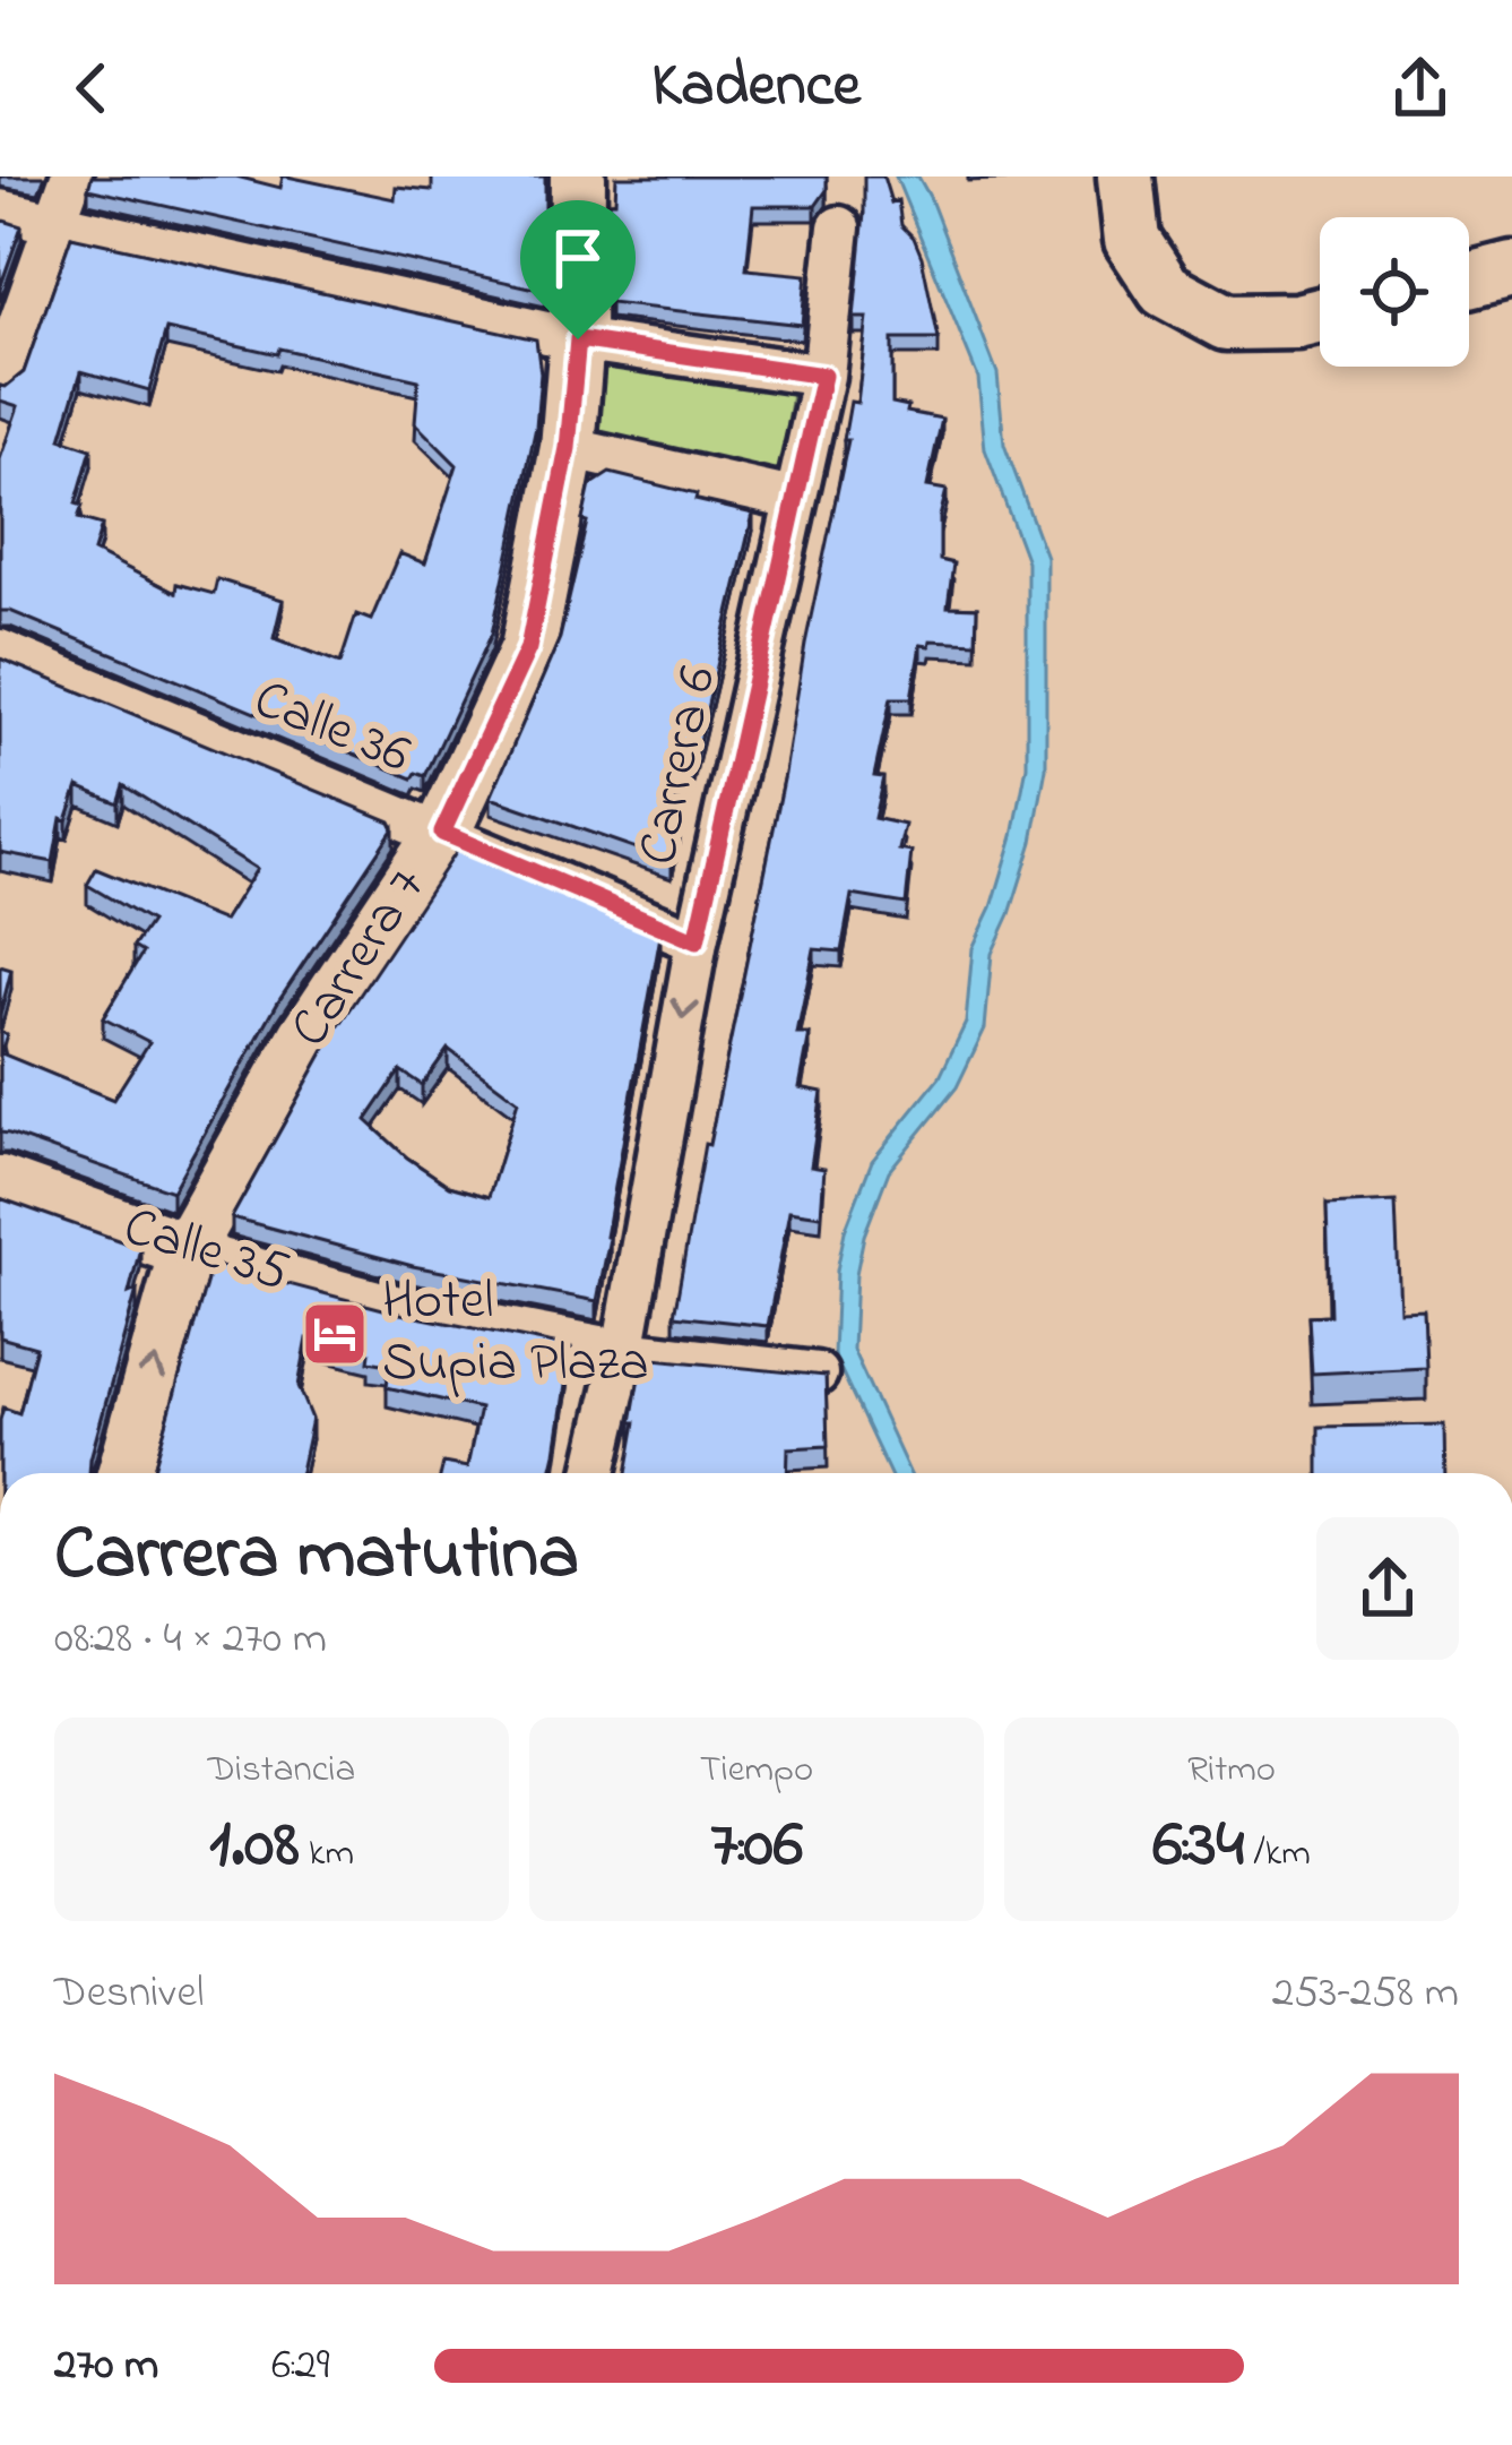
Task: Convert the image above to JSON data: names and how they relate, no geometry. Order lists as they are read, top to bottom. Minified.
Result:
{"streets":{"main road":["Carrera 7","Calle 35"],"street":["Calle 36","Carrera 6"]},"crossings":[["Calle 36","Carrera 6"],["Calle 36","Carrera 7"],["Carrera 6","Calle 35"],["Carrera 7","Calle 35"]],"places":{"hotel":["Hotel Supia Plaza"]},"page":{"header":"Kadence","heading":["Carrera matutina","08:28 · 4 × 270 m"],"stats":[["Distancia","1.08 km"],["Tiempo","7:06"],["Ritmo","6:34 /km"]],"chart":["Desnivel","253–258 m"],"list":[{"name":"270 m","note":"6:29"}]}}
